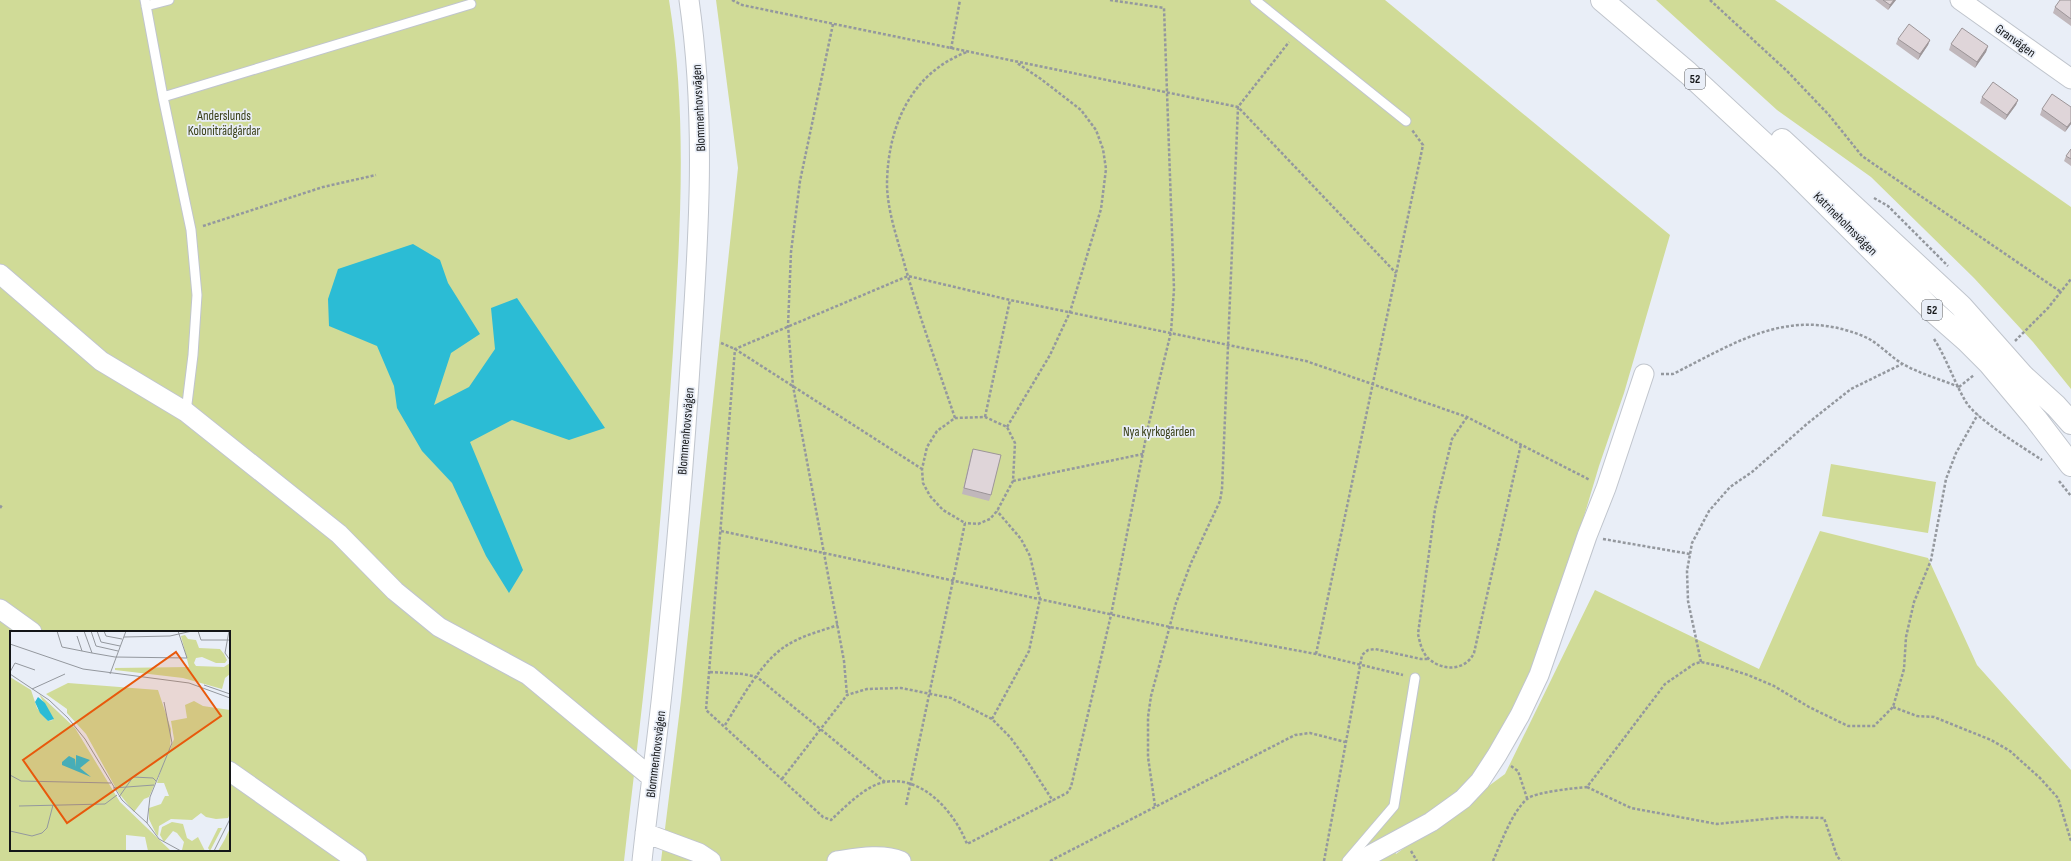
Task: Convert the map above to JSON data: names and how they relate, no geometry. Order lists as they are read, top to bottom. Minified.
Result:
{"streets":{"main road":["52","Katrineholmsvägen"],"street":["Granvägen","Blommenhovsvägen"]},"parks":["Anderslunds Koloniträdgårdar","Nya kyrkogården"]}
